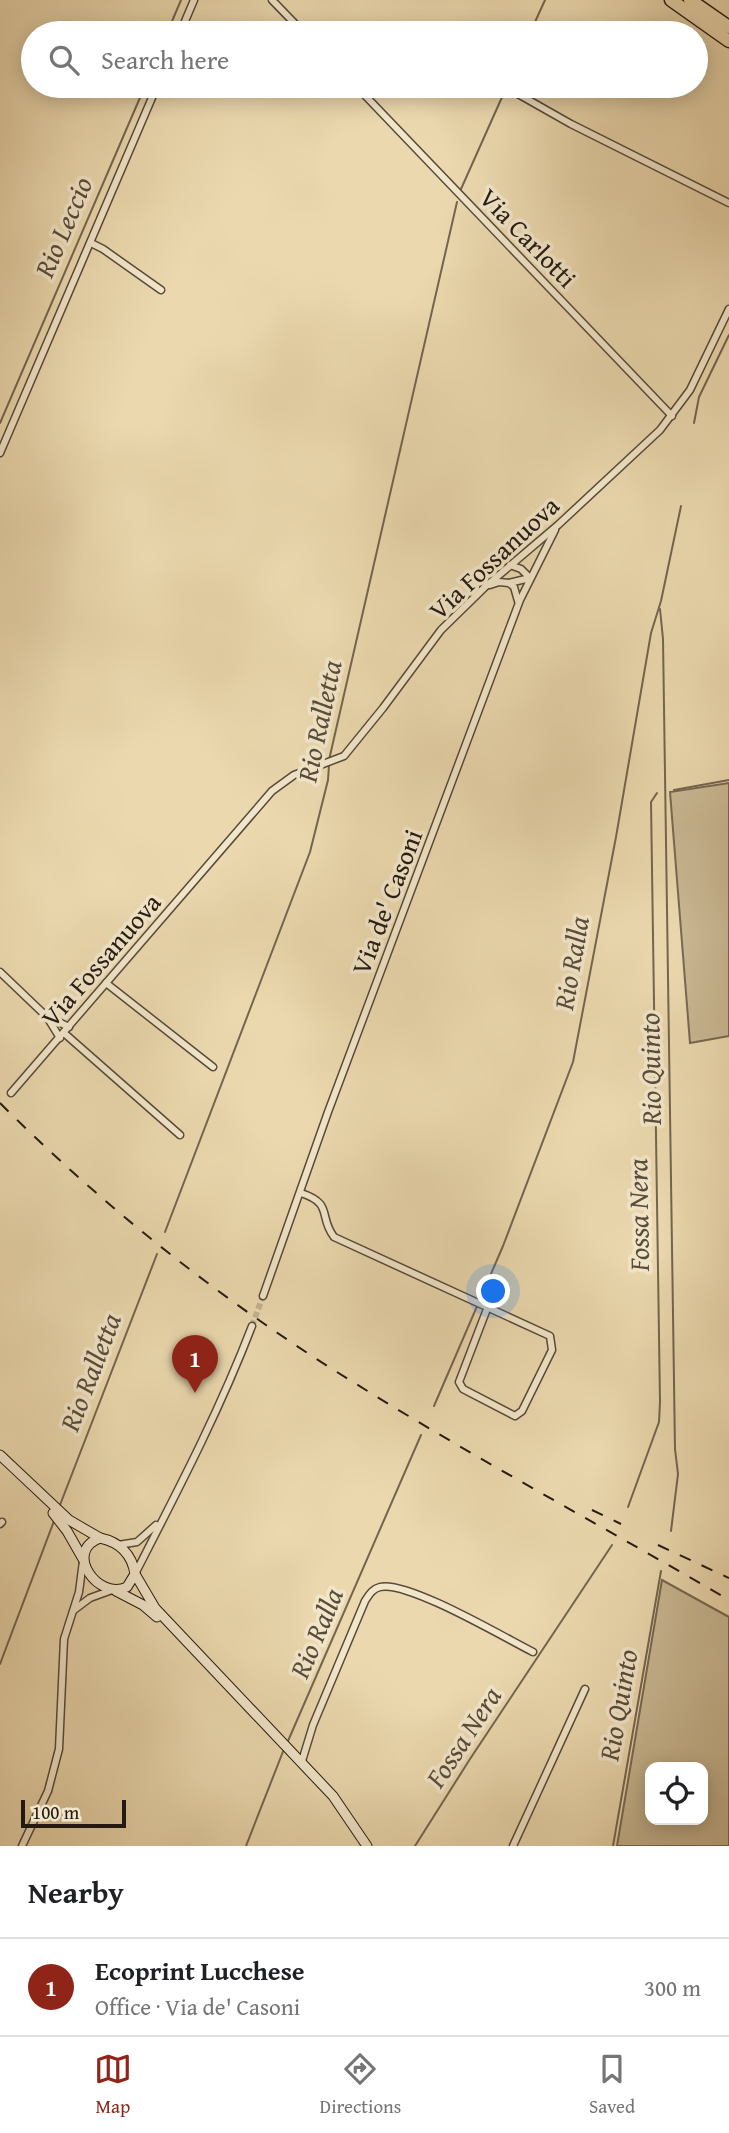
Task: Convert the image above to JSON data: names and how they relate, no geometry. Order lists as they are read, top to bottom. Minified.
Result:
{"streets":{"street":["Via Carlotti","Via Fossanuova","Via de' Casoni"]},"crossings":[["Via Carlotti","Via Fossanuova"],["Via Fossanuova","Via de' Casoni"]],"water":["Rio Leccio","Rio Ralletta","Rio Ralla","Rio Quinto","Fossa Nera"],"scale_bar":"100 m","page":{"search":"Search here","pins":"1","scale":"100 m","heading":"Nearby","list":[{"mark":"1","name":"Ecoprint Lucchese","note":"Office · Via de' Casoni","value":"300 m"}],"nav":["Map","Directions","Saved"]}}
